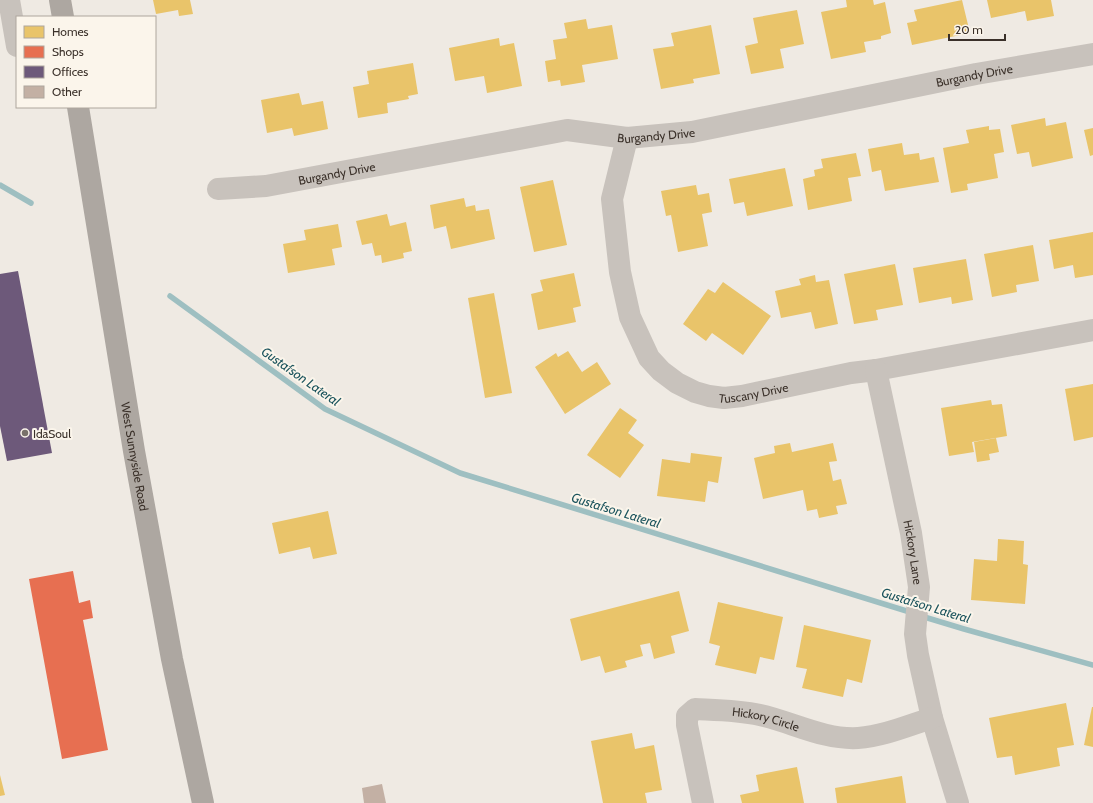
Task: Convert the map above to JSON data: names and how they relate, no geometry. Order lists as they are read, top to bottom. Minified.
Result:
{"streets":{"main road":["West Sunnyside Road"],"street":["Burgandy Drive","Tuscany Drive","Hickory Lane","Hickory Circle"]},"crossings":[["Burgandy Drive","Tuscany Drive"],["Tuscany Drive","Hickory Lane"],["Hickory Lane","Hickory Circle"]],"water":["Gustafson Lateral"],"places":["IdaSoul"],"legend":["Homes","Shops","Offices","Other"],"scale_bar":"20 m"}
